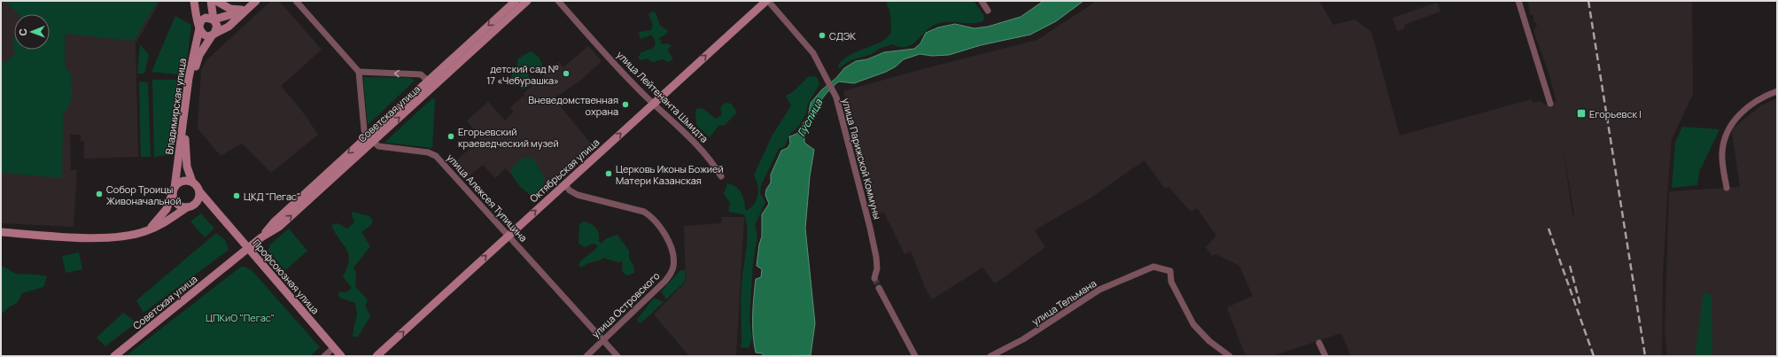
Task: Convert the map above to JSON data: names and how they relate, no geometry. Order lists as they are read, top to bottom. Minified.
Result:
{"streets":{"street":["улица Лейтенанта Шмидта","Владимирская улица","Советская улица","улица Парижской Коммуны","Октябрьская улица","улица Алексея Тупицина","Профсоюзная улица","улица Тельмана","улица Островского"]},"crossings":[["улица Лейтенанта Шмидта","Октябрьская улица"],["Владимирская улица","Профсоюзная улица"],["Советская улица","улица Алексея Тупицина"],["Советская улица","Профсоюзная улица"],["улица Парижской Коммуны","Октябрьская улица"],["Октябрьская улица","улица Алексея Тупицина"],["Октябрьская улица","улица Островского"],["улица Алексея Тупицина","улица Островского"]],"one_way":["Октябрьская улица"],"water":["Гуслица"],"parks":["ЦПКиО \"Пегас\""],"places":{"other":["СДЭК","детский сад № 17 «Чебурашка»","Вневедомственная охрана","Егорьевский краеведческий музей","Церковь Иконы Божией Матери Казанская","Собор Троицы Живоначальной","ЦКД \"Пегас\""],"transit":["Егорьевск I"]},"north":"left"}
